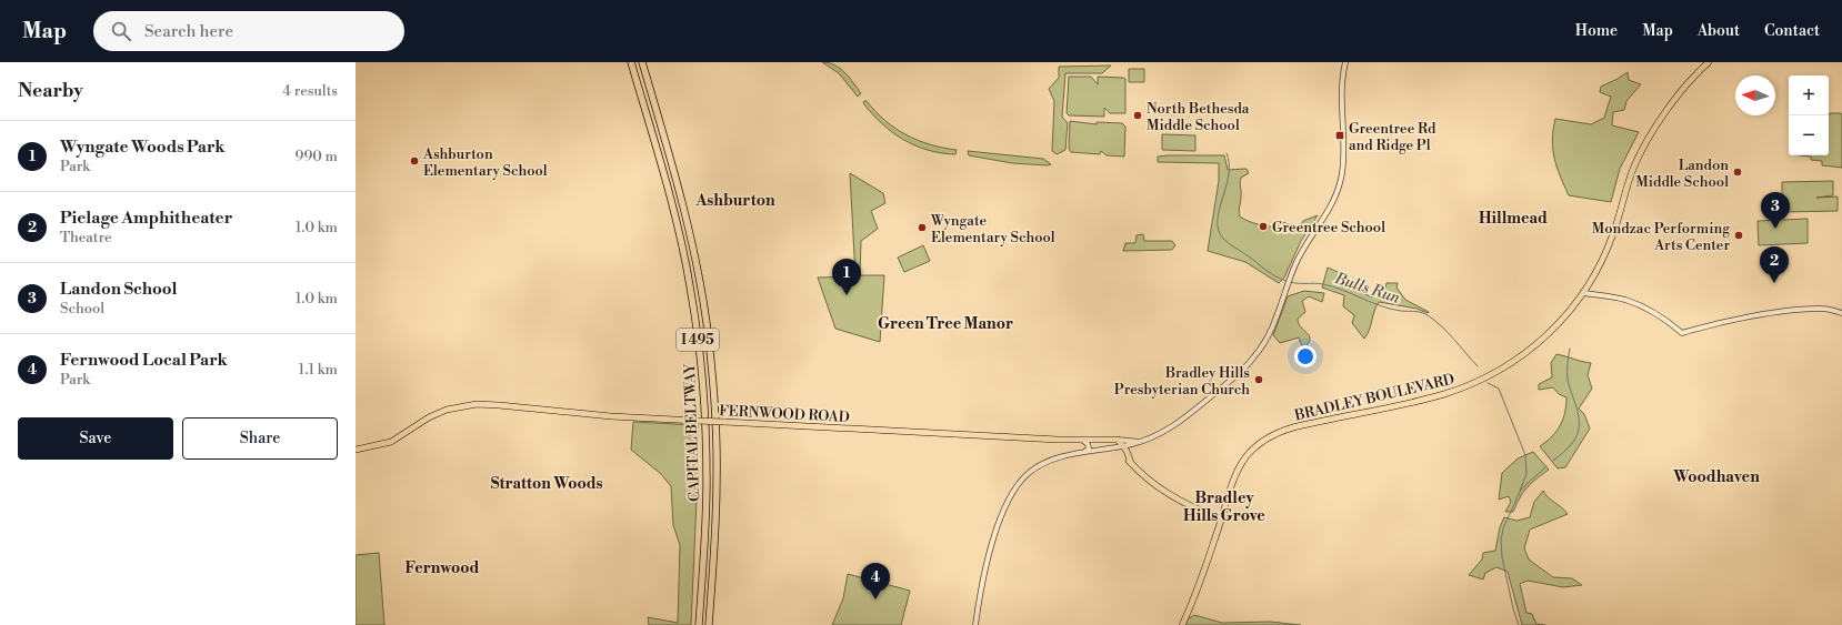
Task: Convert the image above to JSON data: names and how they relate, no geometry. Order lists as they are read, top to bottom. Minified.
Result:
{"streets":{"highway":["I 495","CAPITAL BELTWAY"],"main road":["BRADLEY BOULEVARD","FERNWOOD ROAD"]},"districts":["Ashburton","Hillmead","Green Tree Manor","Woodhaven","Stratton Woods","Bradley Hills Grove","Fernwood"],"water":["Bulls Run"],"places":{"other":["North Bethesda Middle School","Ashburton Elementary School","Landon Middle School","Greentree School","Wyngate Elementary School","Mondzac Performing Arts Center","Bradley Hills Presbyterian Church"],"transit":["Greentree Rd and Ridge Pl"]},"north":"left","page":{"header":"Map","search":"Search here","nav":["Home","Map","About","Contact"],"heading":["Nearby","4 results"],"map_buttons":["+","−"],"list":[{"mark":"1","name":"Wyngate Woods Park","note":"Park","value":"990 m"},{"mark":"2","name":"Pielage Amphitheater","note":"Theatre","value":"1.0 km"},{"mark":"3","name":"Landon School","note":"School","value":"1.0 km"},{"mark":"4","name":"Fernwood Local Park","note":"Park","value":"1.1 km"}],"pins":["3","2","1","4"],"buttons":["Save","Share"]}}
